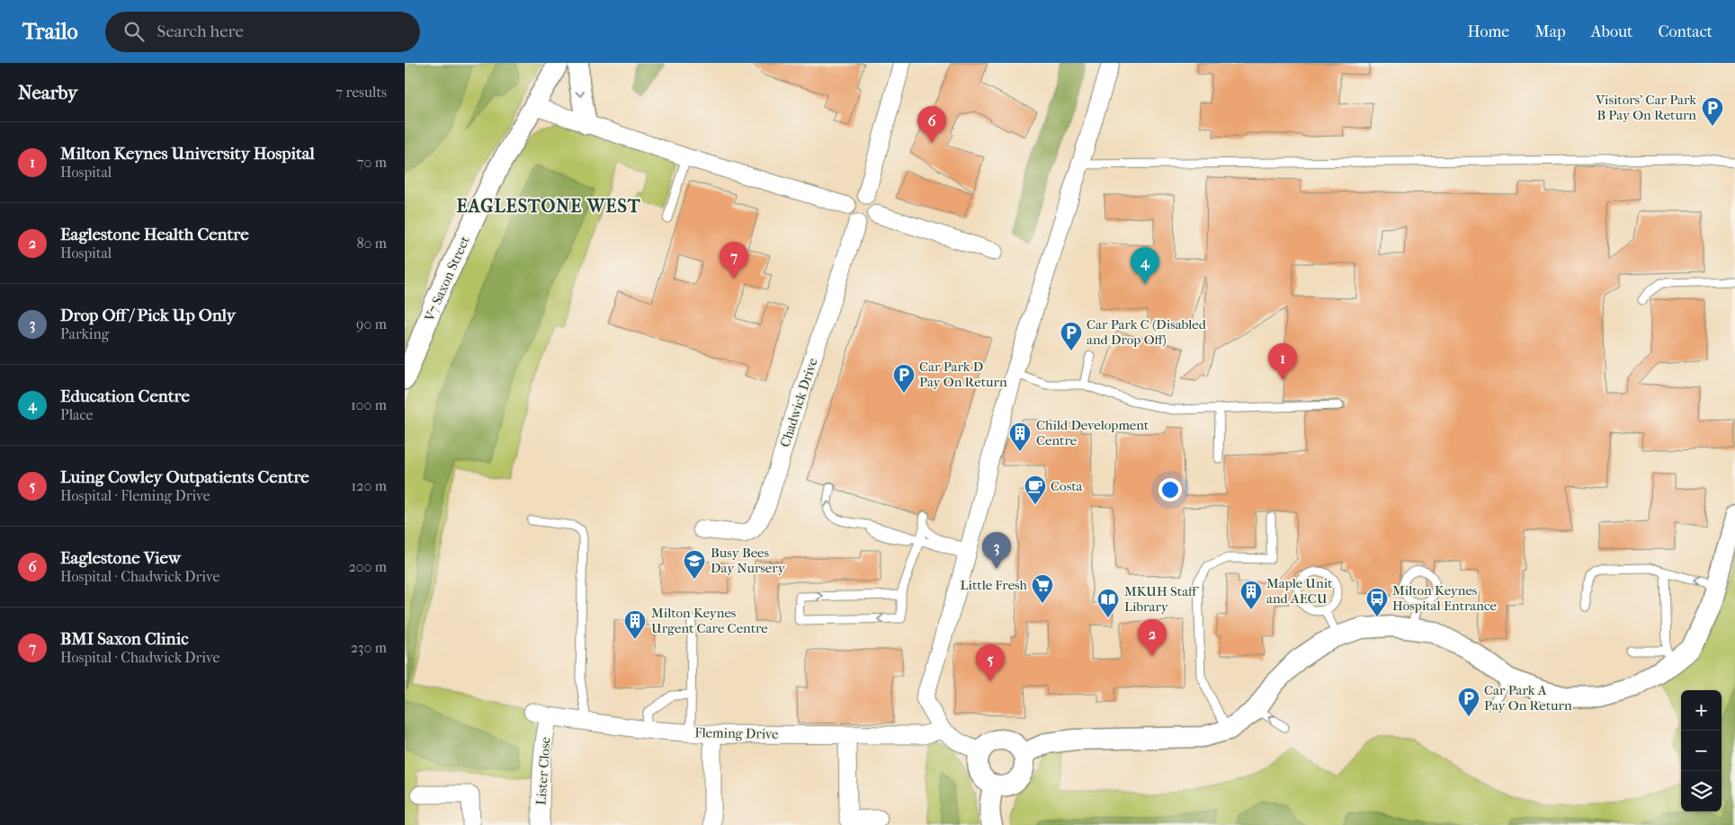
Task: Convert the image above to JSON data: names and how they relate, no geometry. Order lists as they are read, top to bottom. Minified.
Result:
{"streets":{"street":["V7 Saxon Street","Chadwick Drive","Fleming Drive","Lister Close"]},"crossings":[["Fleming Drive","Lister Close"]],"districts":["EAGLESTONE WEST"],"places":{"parking":["Visitors' Car Park B Pay On Return","Car Park C (Disabled and Drop Off)","Car Park D Pay On Return","Car Park A Pay On Return"],"building":["Child Development Centre","Maple Unit and AECU","Milton Keynes Urgent Care Centre"],"cafe":["Costa"],"school or university":["Busy Bees Day Nursery"],"supermarket":["Little Fresh"],"bus stop":["Milton Keynes Hospital Entrance"],"library":["MKUH Staff Library"]},"page":{"header":"Trailo","search":"Search here","nav":["Home","Map","About","Contact"],"heading":["Nearby","7 results"],"pins":["6","7","4","1","3","2","5"],"list":[{"mark":"1","name":"Milton Keynes University Hospital","note":"Hospital","value":"70 m"},{"mark":"2","name":"Eaglestone Health Centre","note":"Hospital","value":"80 m"},{"mark":"3","name":"Drop Off / Pick Up Only","note":"Parking","value":"90 m"},{"mark":"4","name":"Education Centre","note":"Place","value":"100 m"},{"mark":"5","name":"Luing Cowley Outpatients Centre","note":"Hospital · Fleming Drive","value":"120 m"},{"mark":"6","name":"Eaglestone View","note":"Hospital · Chadwick Drive","value":"200 m"},{"mark":"7","name":"BMI Saxon Clinic","note":"Hospital · Chadwick Drive","value":"230 m"}],"map_buttons":["+","−"]}}
